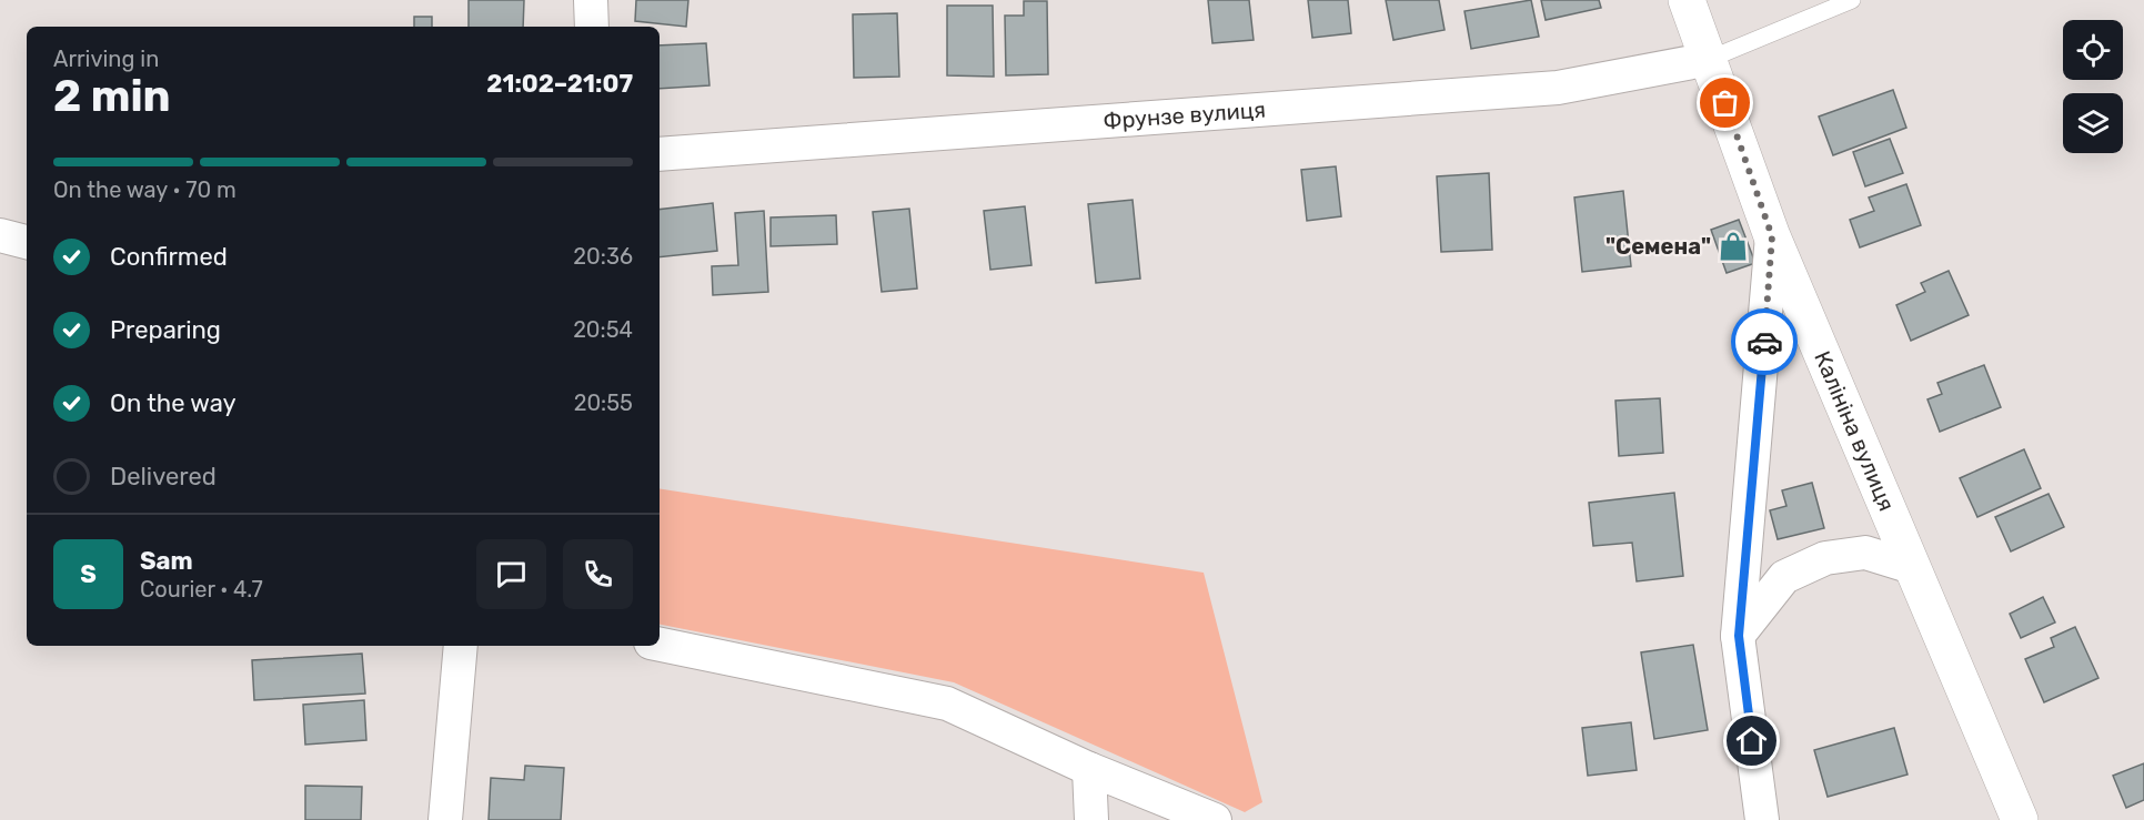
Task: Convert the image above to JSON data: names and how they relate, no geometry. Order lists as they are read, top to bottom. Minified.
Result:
{"streets":{"street":["Фрунзе вулиця","Калініна вулиця"]},"crossings":[["Фрунзе вулиця","Калініна вулиця"]],"places":{"shop":["\"Семена\""]},"page":{"heading":["2 min","Arriving in","21:02–21:07"],"panel":["Sam","Courier · 4.7"],"bar":"On the way · 70 m","list":[["Confirmed","20:36"],["Preparing","20:54"],["On the way","20:55"],"Delivered"],"round":"S"}}
